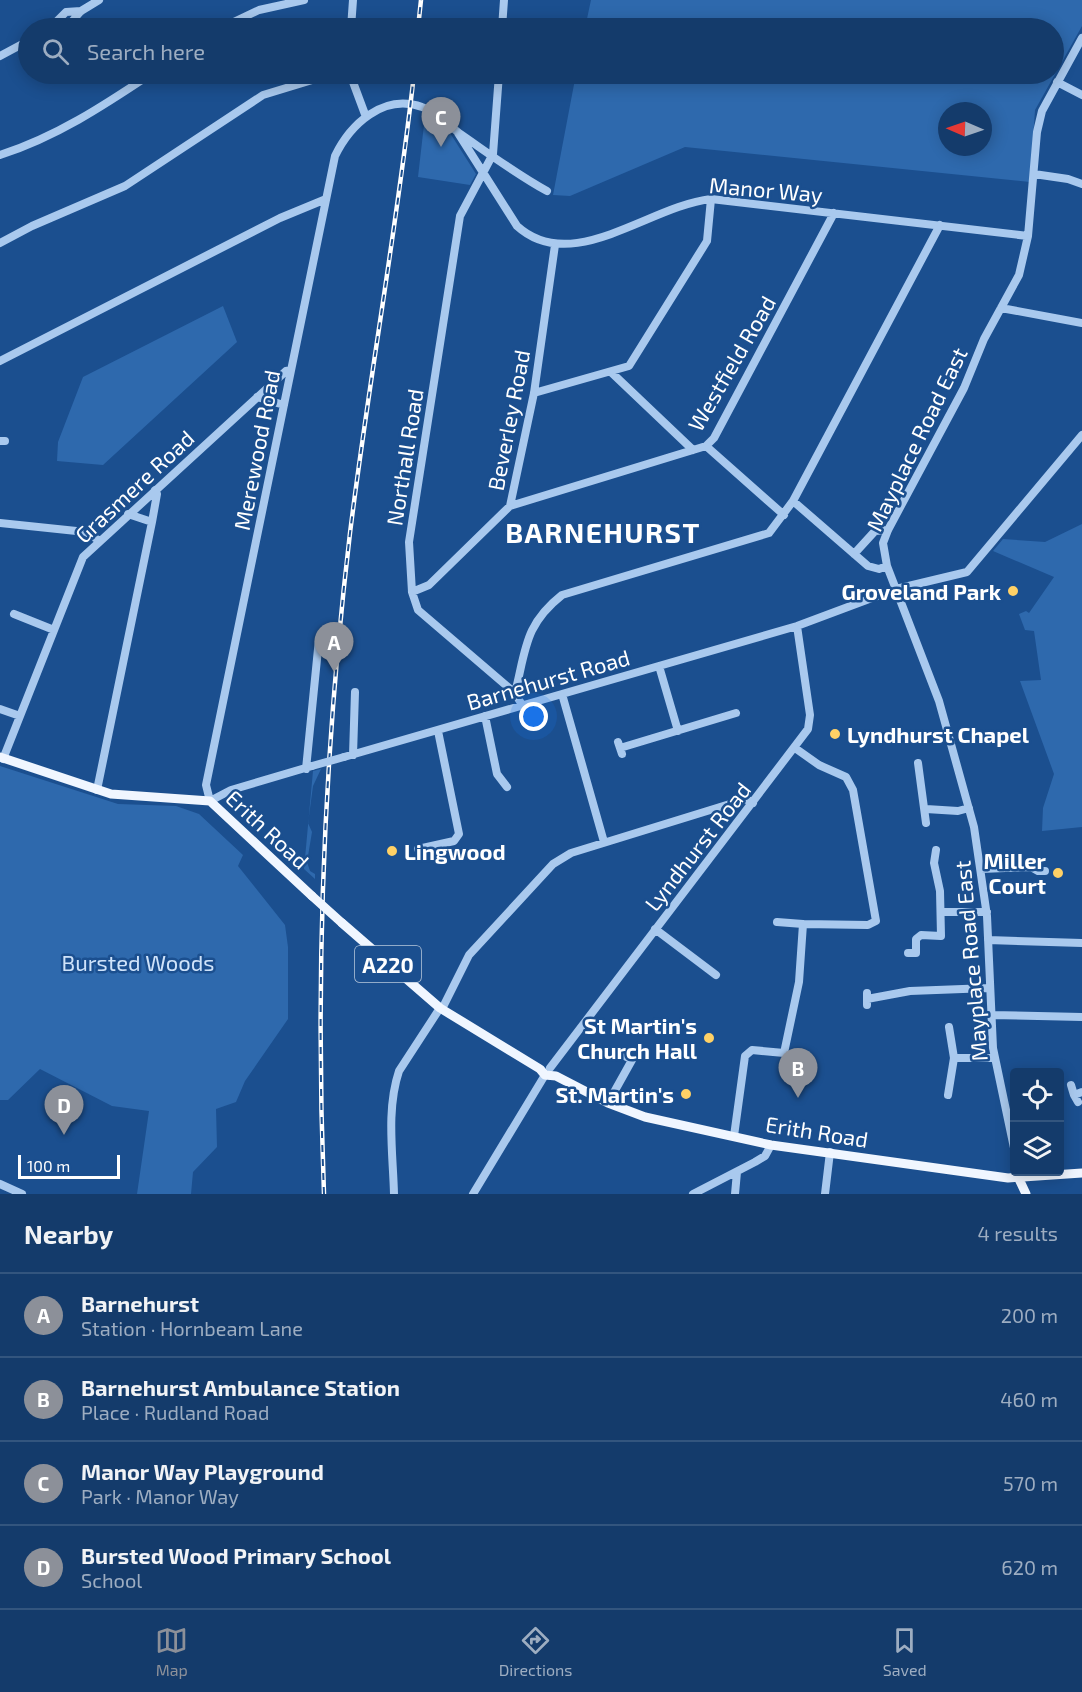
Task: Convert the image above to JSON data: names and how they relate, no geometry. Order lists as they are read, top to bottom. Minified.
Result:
{"streets":{"main road":["Erith Road","A220"],"street":["Manor Way","Westfield Road","Beverley Road","Mayplace Road East","Merewood Road","Northall Road","Grasmere Road","Barnehurst Road","Lyndhurst Road"]},"crossings":[["Manor Way","Westfield Road"],["Manor Way","Beverley Road"],["Manor Way","Mayplace Road East"],["Manor Way","Northall Road"],["Westfield Road","Beverley Road"],["Beverley Road","Northall Road"],["Mayplace Road East","Barnehurst Road"],["Merewood Road","Grasmere Road"],["Merewood Road","Barnehurst Road"],["Merewood Road","Erith Road"],["Northall Road","Barnehurst Road"],["Grasmere Road","Erith Road"],["Barnehurst Road","Erith Road"],["Barnehurst Road","Lyndhurst Road"],["Erith Road","Lyndhurst Road"]],"districts":["BARNEHURST"],"parks":["Bursted Woods"],"places":["Groveland Park","Lyndhurst Chapel","Lingwood","Miller Court","St Martin's Church Hall","St. Martin's"],"scale_bar":"100 m","north":"left","page":{"search":"Search here","pins":["C","A","B","D"],"scale":"100 m","heading":["Nearby","4 results"],"list":[{"mark":"A","name":"Barnehurst","note":"Station · Hornbeam Lane","value":"200 m"},{"mark":"B","name":"Barnehurst Ambulance Station","note":"Place · Rudland Road","value":"460 m"},{"mark":"C","name":"Manor Way Playground","note":"Park · Manor Way","value":"570 m"},{"mark":"D","name":"Bursted Wood Primary School","note":"School","value":"620 m"}],"nav":["Map","Directions","Saved"]}}
